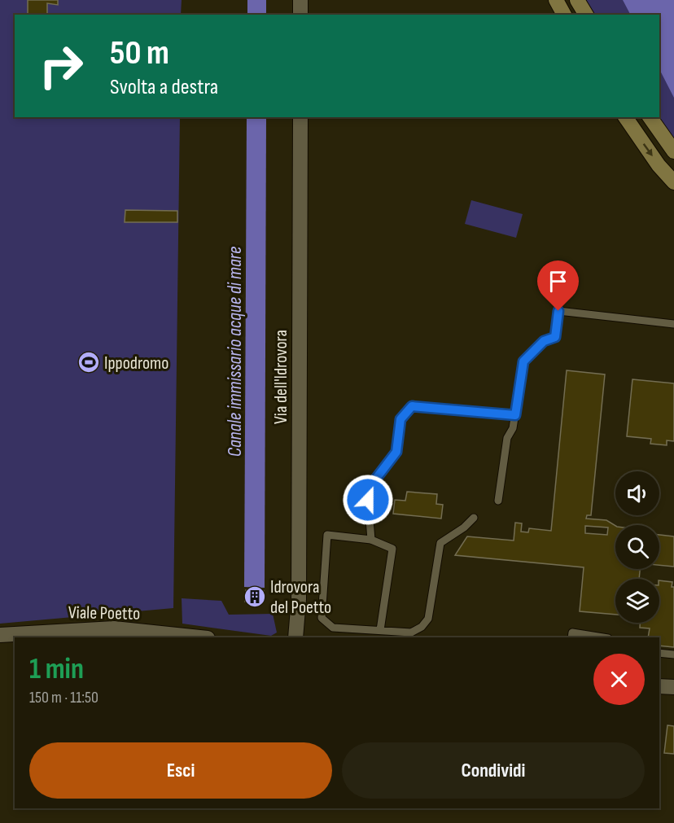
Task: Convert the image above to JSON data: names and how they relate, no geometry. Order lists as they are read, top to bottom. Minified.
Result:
{"streets":{"street":["Via dell'Idrovora","Viale Poetto"]},"water":["Canale immissario acque di mare"],"places":{"sports":["Ippodromo"],"building":["Idrovora del Poetto"]},"page":{"turn":["50 m","Svolta a destra"],"heading":["1 min","150 m · 11:50"],"buttons":["Esci","Condividi"]}}
